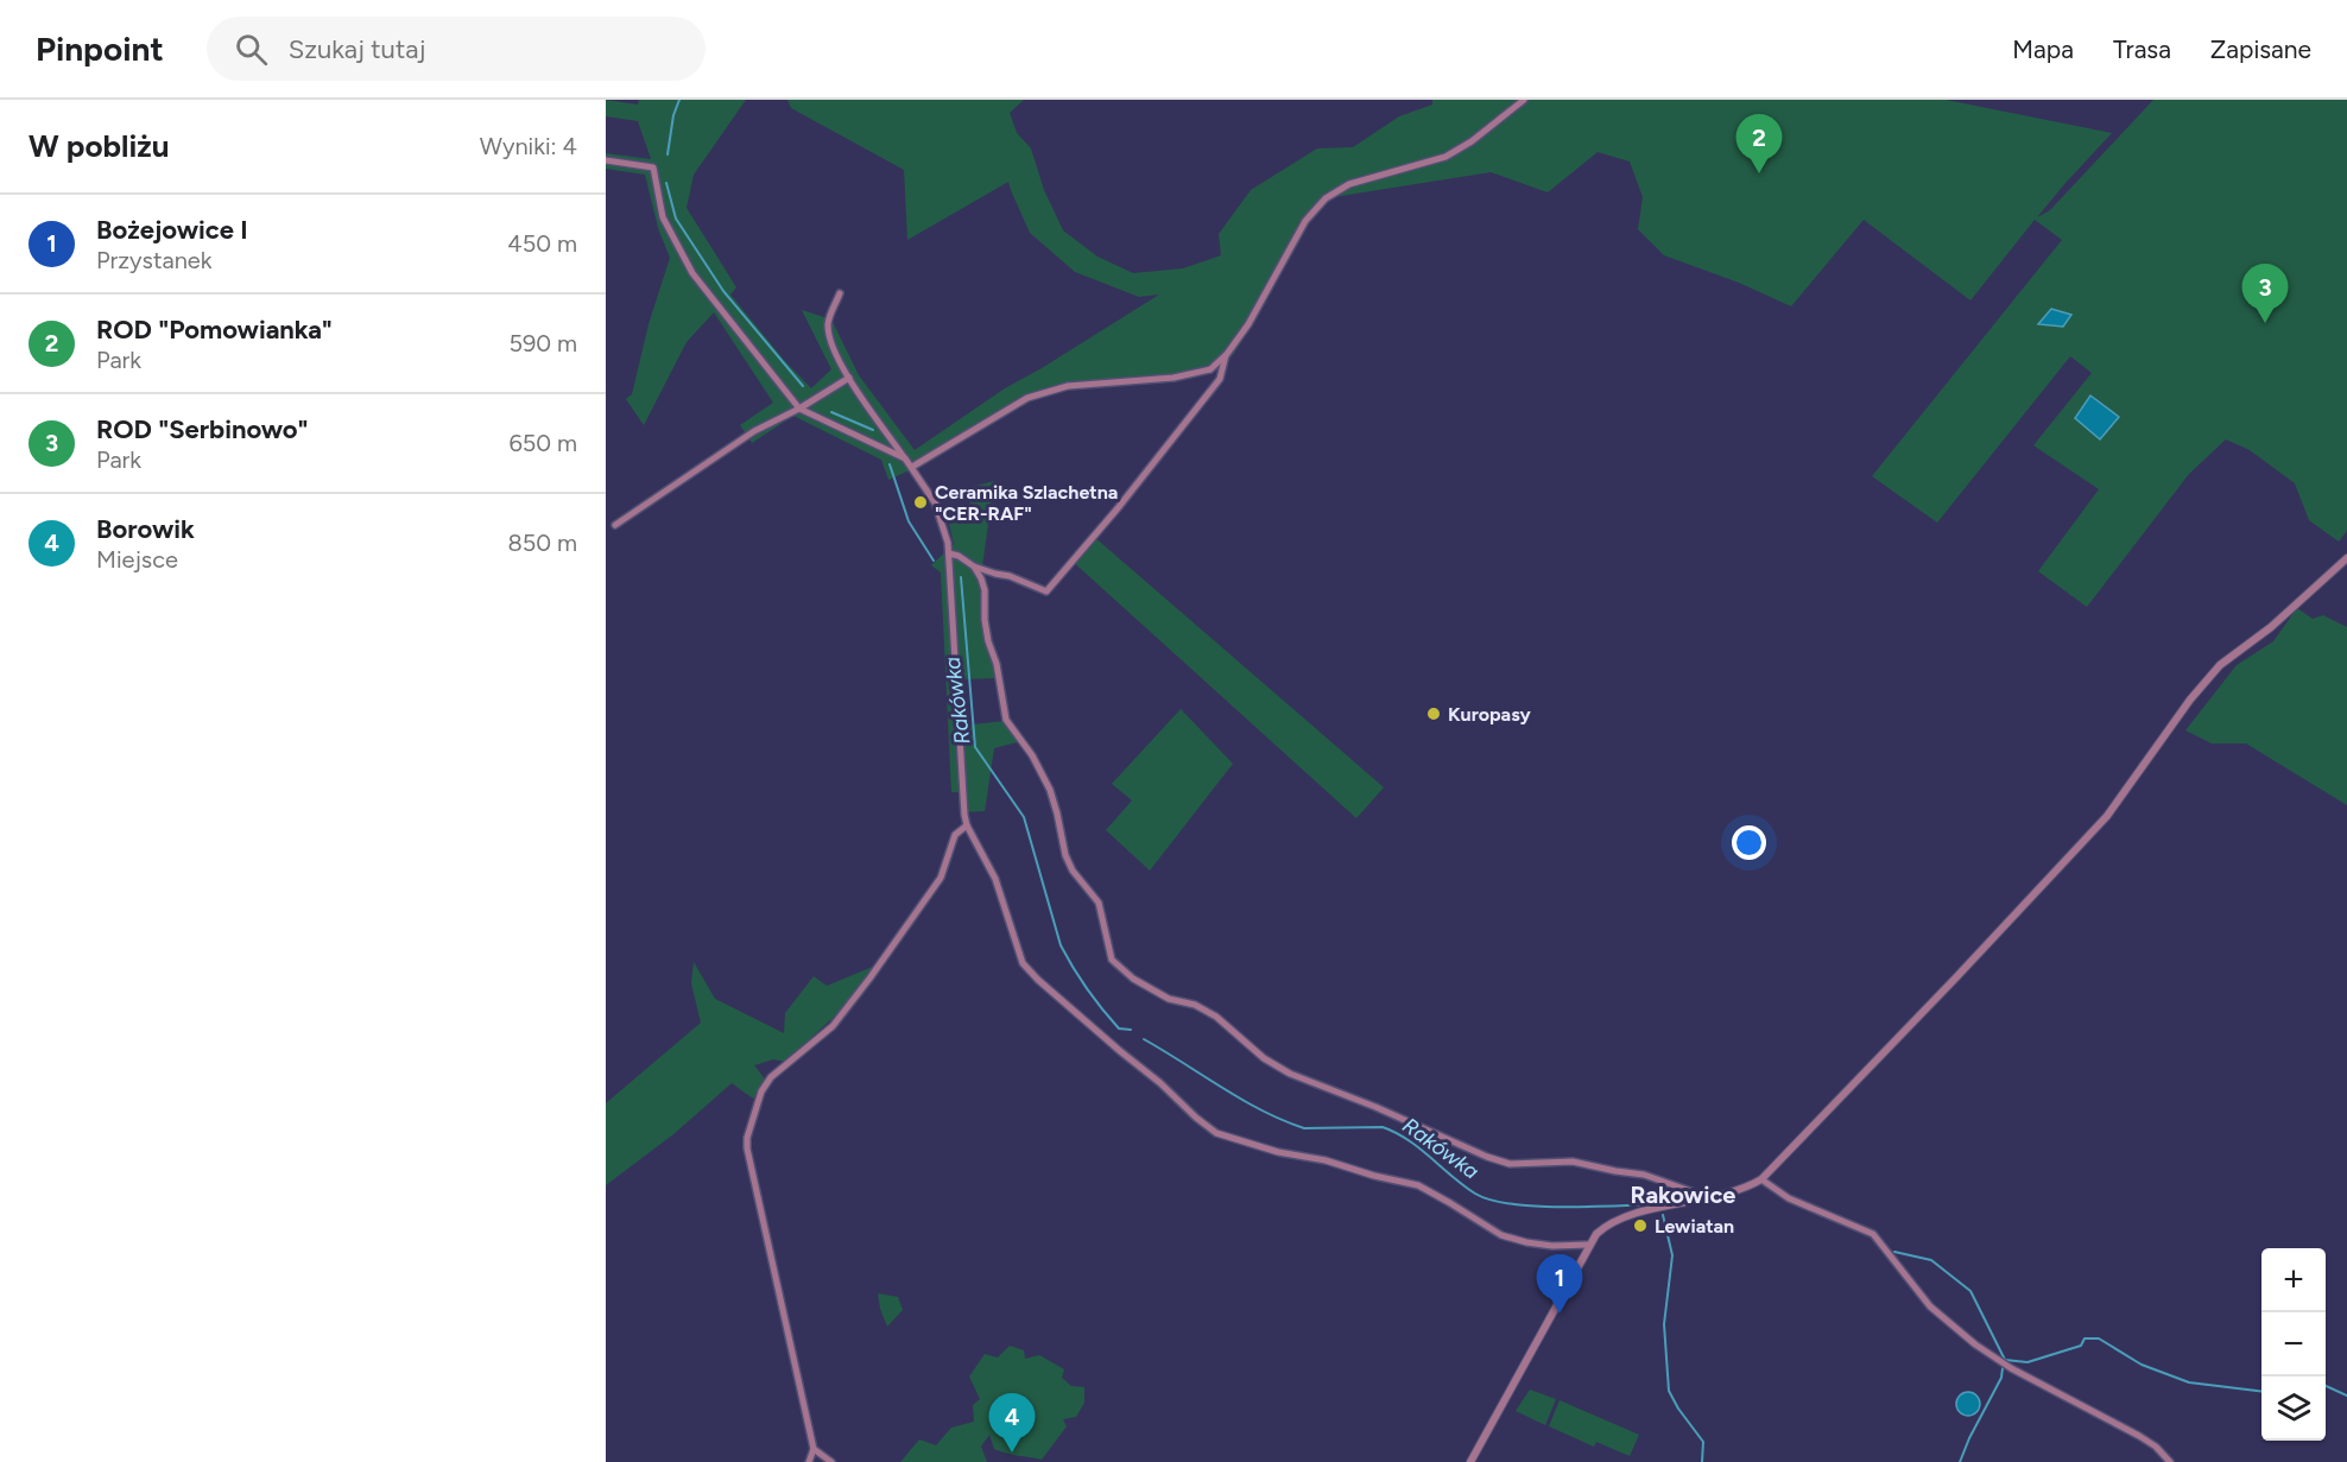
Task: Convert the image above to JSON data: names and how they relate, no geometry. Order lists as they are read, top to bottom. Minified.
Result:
{"districts":["Rakowice"],"water":["Rakówka"],"places":["Ceramika Szlachetna \"CER-RAF\"","Kuropasy","Lewiatan"],"page":{"header":"Pinpoint","search":"Szukaj tutaj","nav":["Mapa","Trasa","Zapisane"],"heading":["W pobliżu","Wyniki: 4"],"pins":["2","3","1","4"],"list":[{"mark":"1","name":"Bożejowice I","note":"Przystanek","value":"450 m"},{"mark":"2","name":"ROD \"Pomowianka\"","note":"Park","value":"590 m"},{"mark":"3","name":"ROD \"Serbinowo\"","note":"Park","value":"650 m"},{"mark":"4","name":"Borowik","note":"Miejsce","value":"850 m"}],"map_buttons":["+","−"]}}
